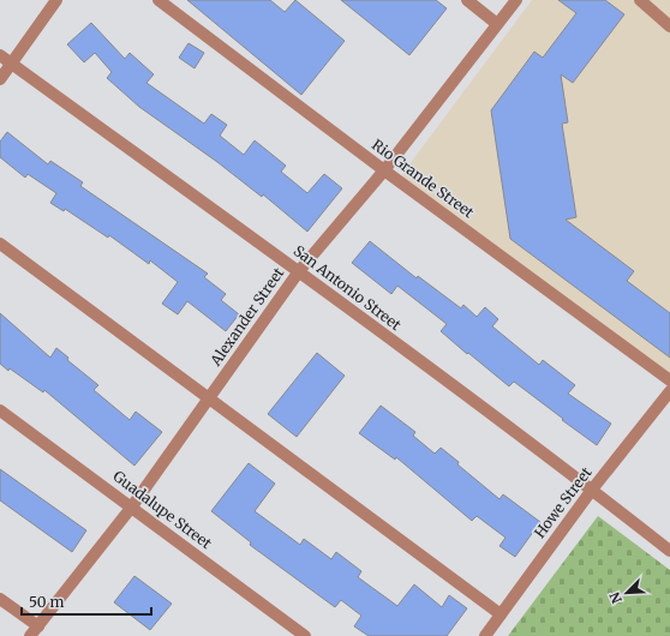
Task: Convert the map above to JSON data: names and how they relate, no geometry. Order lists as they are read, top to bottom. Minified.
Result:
{"streets":{"street":["Rio Grande Street","San Antonio Street","Alexander Street","Howe Street","Guadalupe Street"]},"crossings":[["Rio Grande Street","Alexander Street"],["San Antonio Street","Alexander Street"],["San Antonio Street","Howe Street"],["Alexander Street","Guadalupe Street"]],"scale_bar":"50 m","north":"bottom left"}
